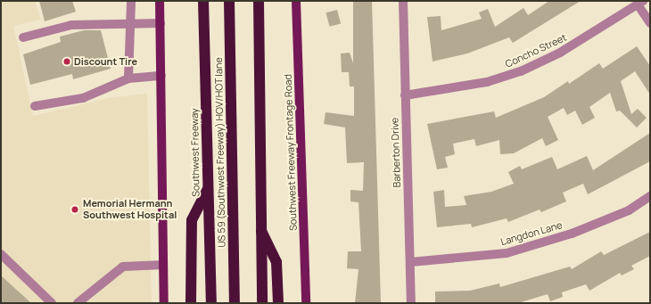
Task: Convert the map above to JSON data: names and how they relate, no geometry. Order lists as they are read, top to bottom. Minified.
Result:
{"streets":{"highway":["Southwest Freeway","US 59 (Southwest Freeway) HOV/HOT lane"],"main road":["Southwest Freeway Frontage Road"],"street":["Concho Street","Barberton Drive","Langdon Lane"]},"crossings":[["Concho Street","Barberton Drive"],["Barberton Drive","Langdon Lane"]],"places":["Discount Tire","Memorial Hermann Southwest Hospital"]}
